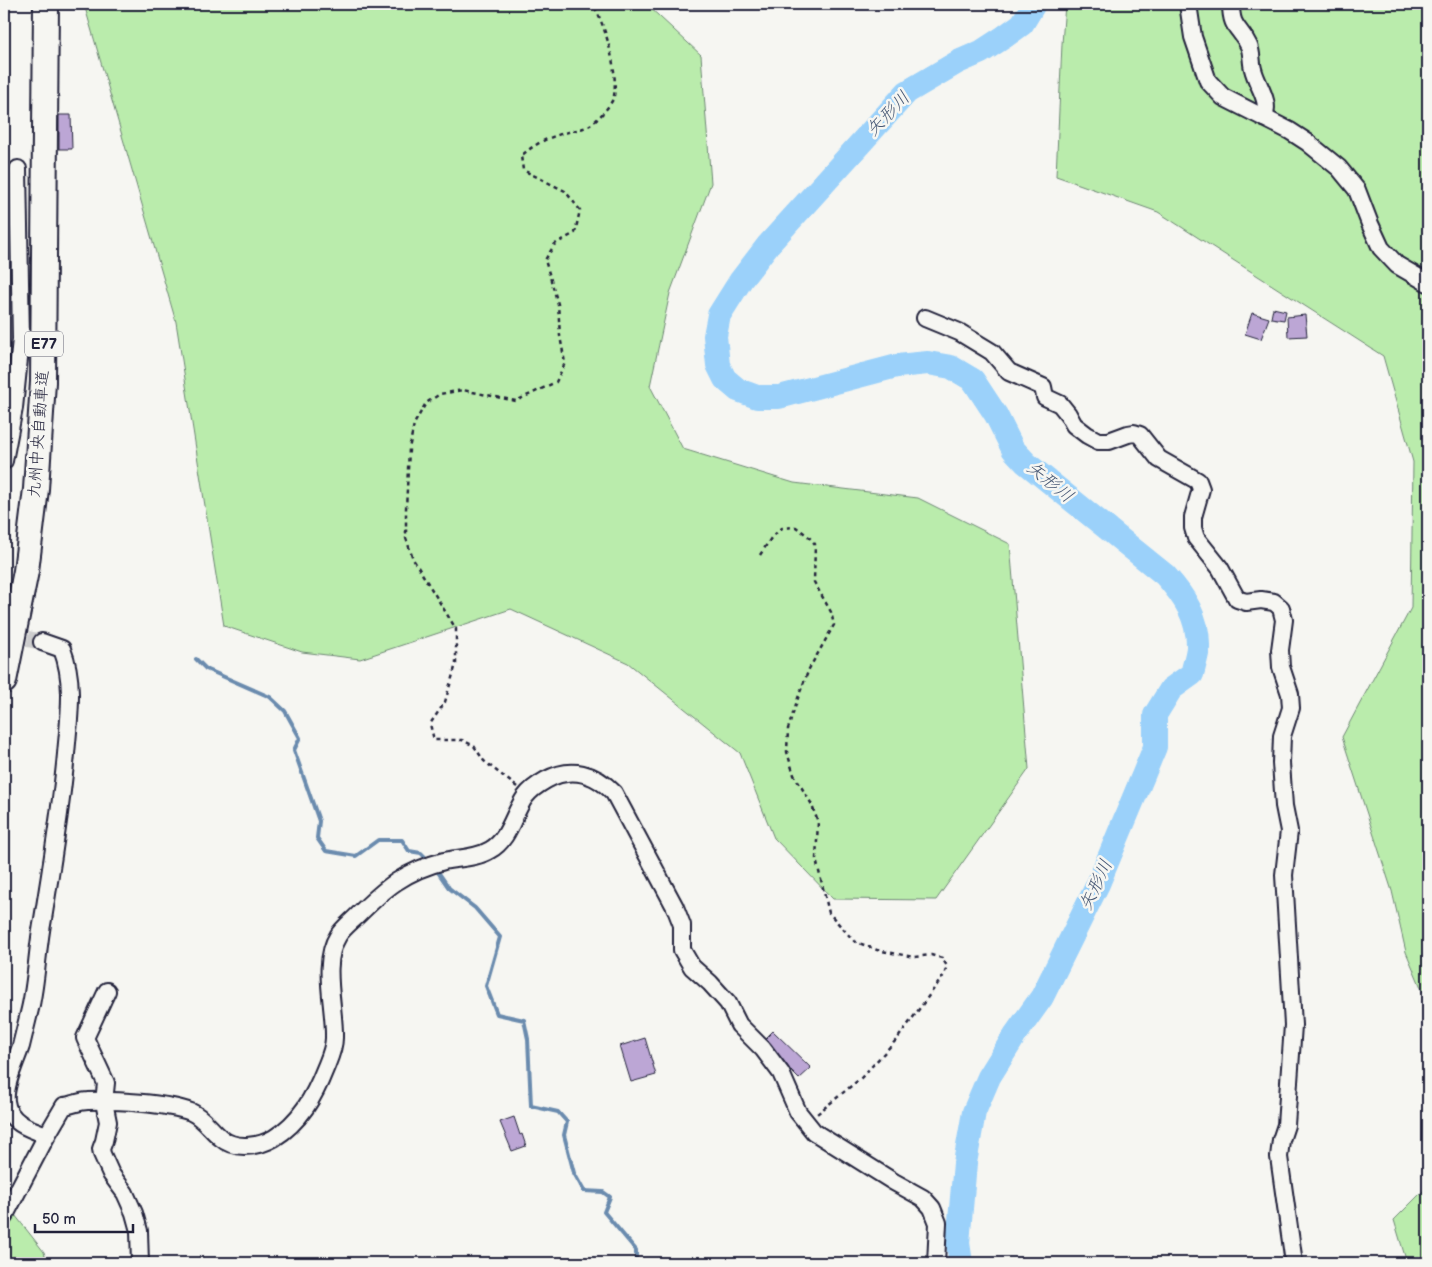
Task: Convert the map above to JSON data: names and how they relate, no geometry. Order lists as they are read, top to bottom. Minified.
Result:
{"streets":{"highway":["E77","九州中央自動車道"]},"water":["矢形川"],"scale_bar":"50 m"}
